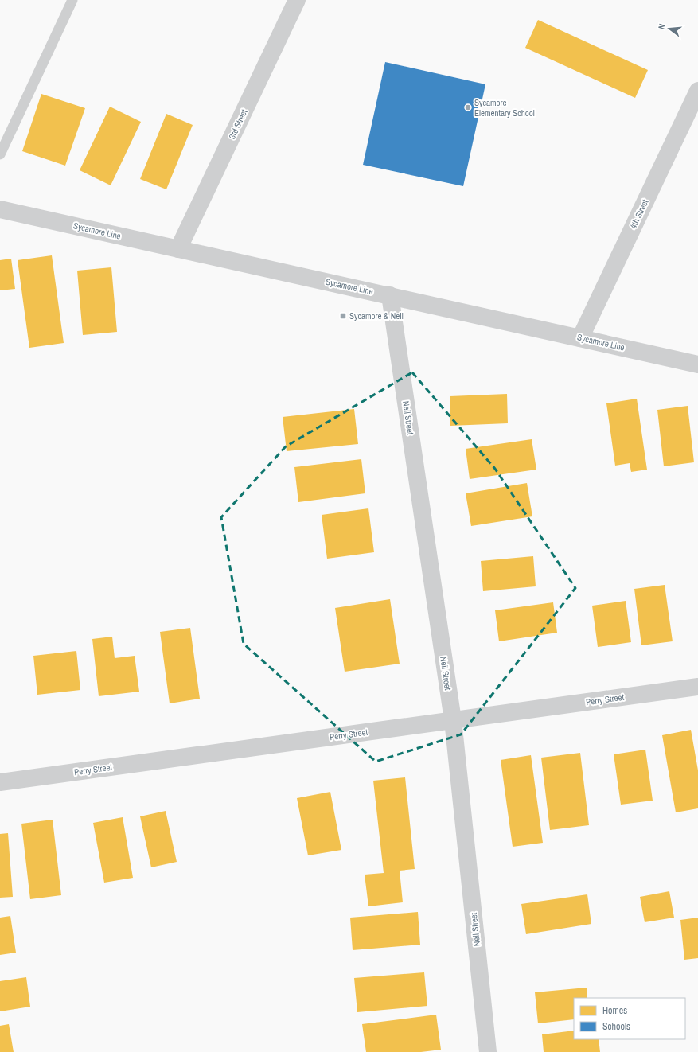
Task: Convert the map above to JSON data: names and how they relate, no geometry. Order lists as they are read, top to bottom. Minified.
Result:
{"streets":{"street":["3rd Street","4th Street","Sycamore Line","Neil Street","Perry Street"]},"crossings":[["3rd Street","Sycamore Line"],["4th Street","Sycamore Line"],["Sycamore Line","Neil Street"],["Neil Street","Perry Street"]],"places":{"other":["Sycamore Elementary School"],"transit":["Sycamore & Neil"]},"legend":["Homes","Schools"],"north":"left"}
